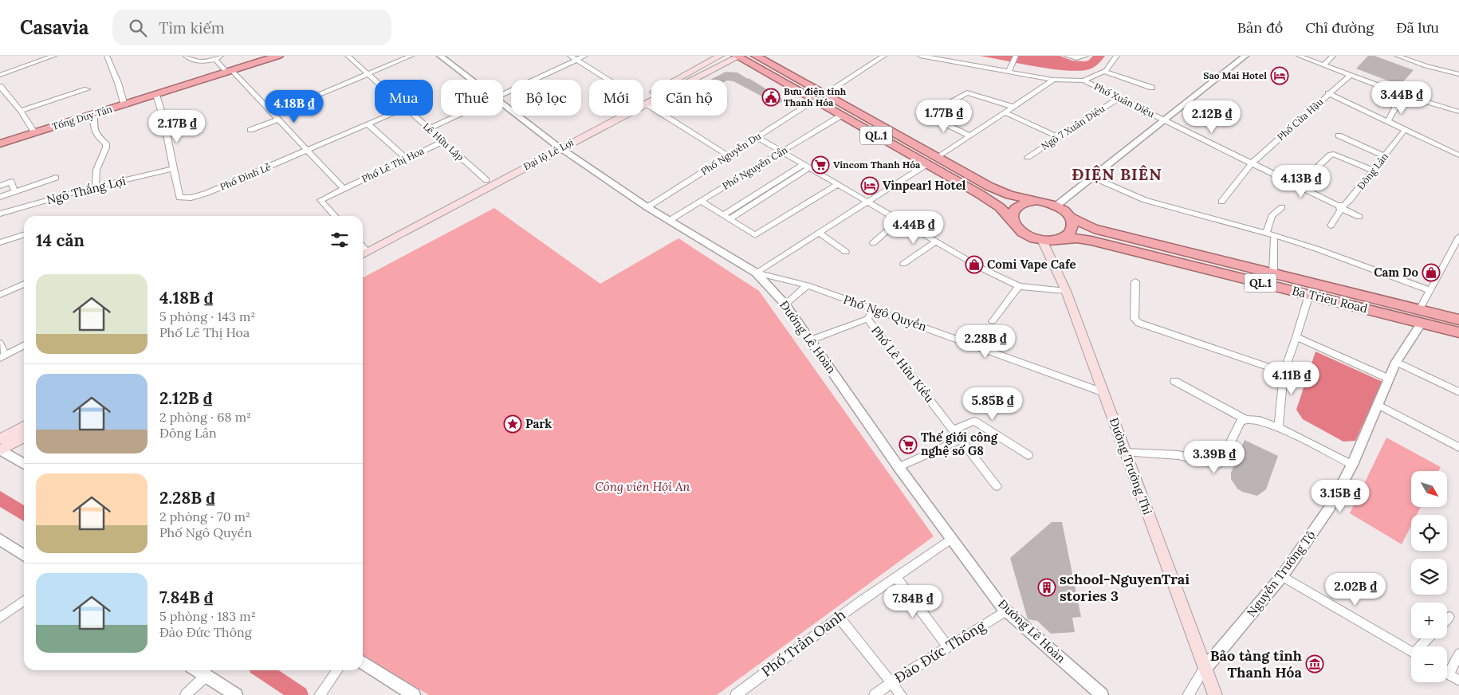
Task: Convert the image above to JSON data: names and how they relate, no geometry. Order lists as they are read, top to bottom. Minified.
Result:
{"streets":{"highway":["Tống Duy Tân","QL.1","Ba Trieu Road"],"main road":["Đại lộ Lê Lợi","Đường Trường Thi"],"street":["Phố Xuân Diệu","Phố Cửa Hậu","Ngõ 7 Xuân Diệu","Lê Hữu Lập","Phố Nguyễn Du","Phố Lê Thị Hoa","Phố Nguyễn Cẩn","Đông Lân","Phố Đinh Lễ","Ngõ Thắng Lợi","Phố Ngô Quyền","Đường Lê Hoàn","Phố Lê Hữu Kiều","Nguyễn Trường Tộ","Phố Trần Oanh","Đào Đức Thông"]},"crossings":[["Phố Xuân Diệu","Ngõ 7 Xuân Diệu"],["Tống Duy Tân","Phố Đinh Lễ"],["QL.1","Phố Nguyễn Du"],["QL.1","Đại lộ Lê Lợi"],["QL.1","Phố Nguyễn Cẩn"],["QL.1","Ba Trieu Road"],["QL.1","Đường Trường Thi"],["Lê Hữu Lập","Đại lộ Lê Lợi"],["Lê Hữu Lập","Phố Lê Thị Hoa"],["Phố Nguyễn Du","Đường Lê Hoàn"],["Đại lộ Lê Lợi","Đường Lê Hoàn"],["Phố Nguyễn Cẩn","Đường Lê Hoàn"],["Phố Đinh Lễ","Ngõ Thắng Lợi"],["Ba Trieu Road","Đường Trường Thi"],["Ba Trieu Road","Nguyễn Trường Tộ"],["Phố Ngô Quyền","Đường Lê Hoàn"],["Phố Ngô Quyền","Đường Trường Thi"],["Đường Lê Hoàn","Phố Trần Oanh"],["Đường Lê Hoàn","Đào Đức Thông"],["Đường Trường Thi","Nguyễn Trường Tộ"]],"districts":["ĐIỆN BIÊN"],"parks":["Công viên Hội An"],"places":{"hotel":["Sao Mai Hotel","Vinpearl Hotel"],"public building":["Bưu điện tỉnh Thanh Hóa"],"supermarket":["Vincom Thanh Hóa","Thế giới công nghệ số G8"],"shop":["Comi Vape Cafe","Cam Do"],"place":["Park"],"building":["school-NguyenTrai stories 3"],"museum":["Bảo tàng tỉnh Thanh Hóa"]},"north":"bottom right","page":{"header":"Casavia","search":"Tìm kiếm","nav":["Bản đồ","Chỉ đường","Đã lưu"],"chip":["Mua","Thuê","Bộ lọc","Mới","Căn hộ"],"price":["3.44B ₫","4.18B ₫","1.77B ₫","2.12B ₫","2.17B ₫","4.13B ₫","4.44B ₫","2.28B ₫","4.11B ₫","5.85B ₫","3.39B ₫","3.15B ₫","2.02B ₫","7.84B ₫"],"heading":"14 căn","list":[{"name":"4.18B ₫","note":"5 phòng · 143 m² · Phố Lê Thị Hoa"},{"name":"2.12B ₫","note":"2 phòng · 68 m² · Đông Lân"},{"name":"2.28B ₫","note":"2 phòng · 70 m² · Phố Ngô Quyền"},{"name":"7.84B ₫","note":"5 phòng · 183 m² · Đào Đức Thông"}],"map_buttons":["+","−"]}}
